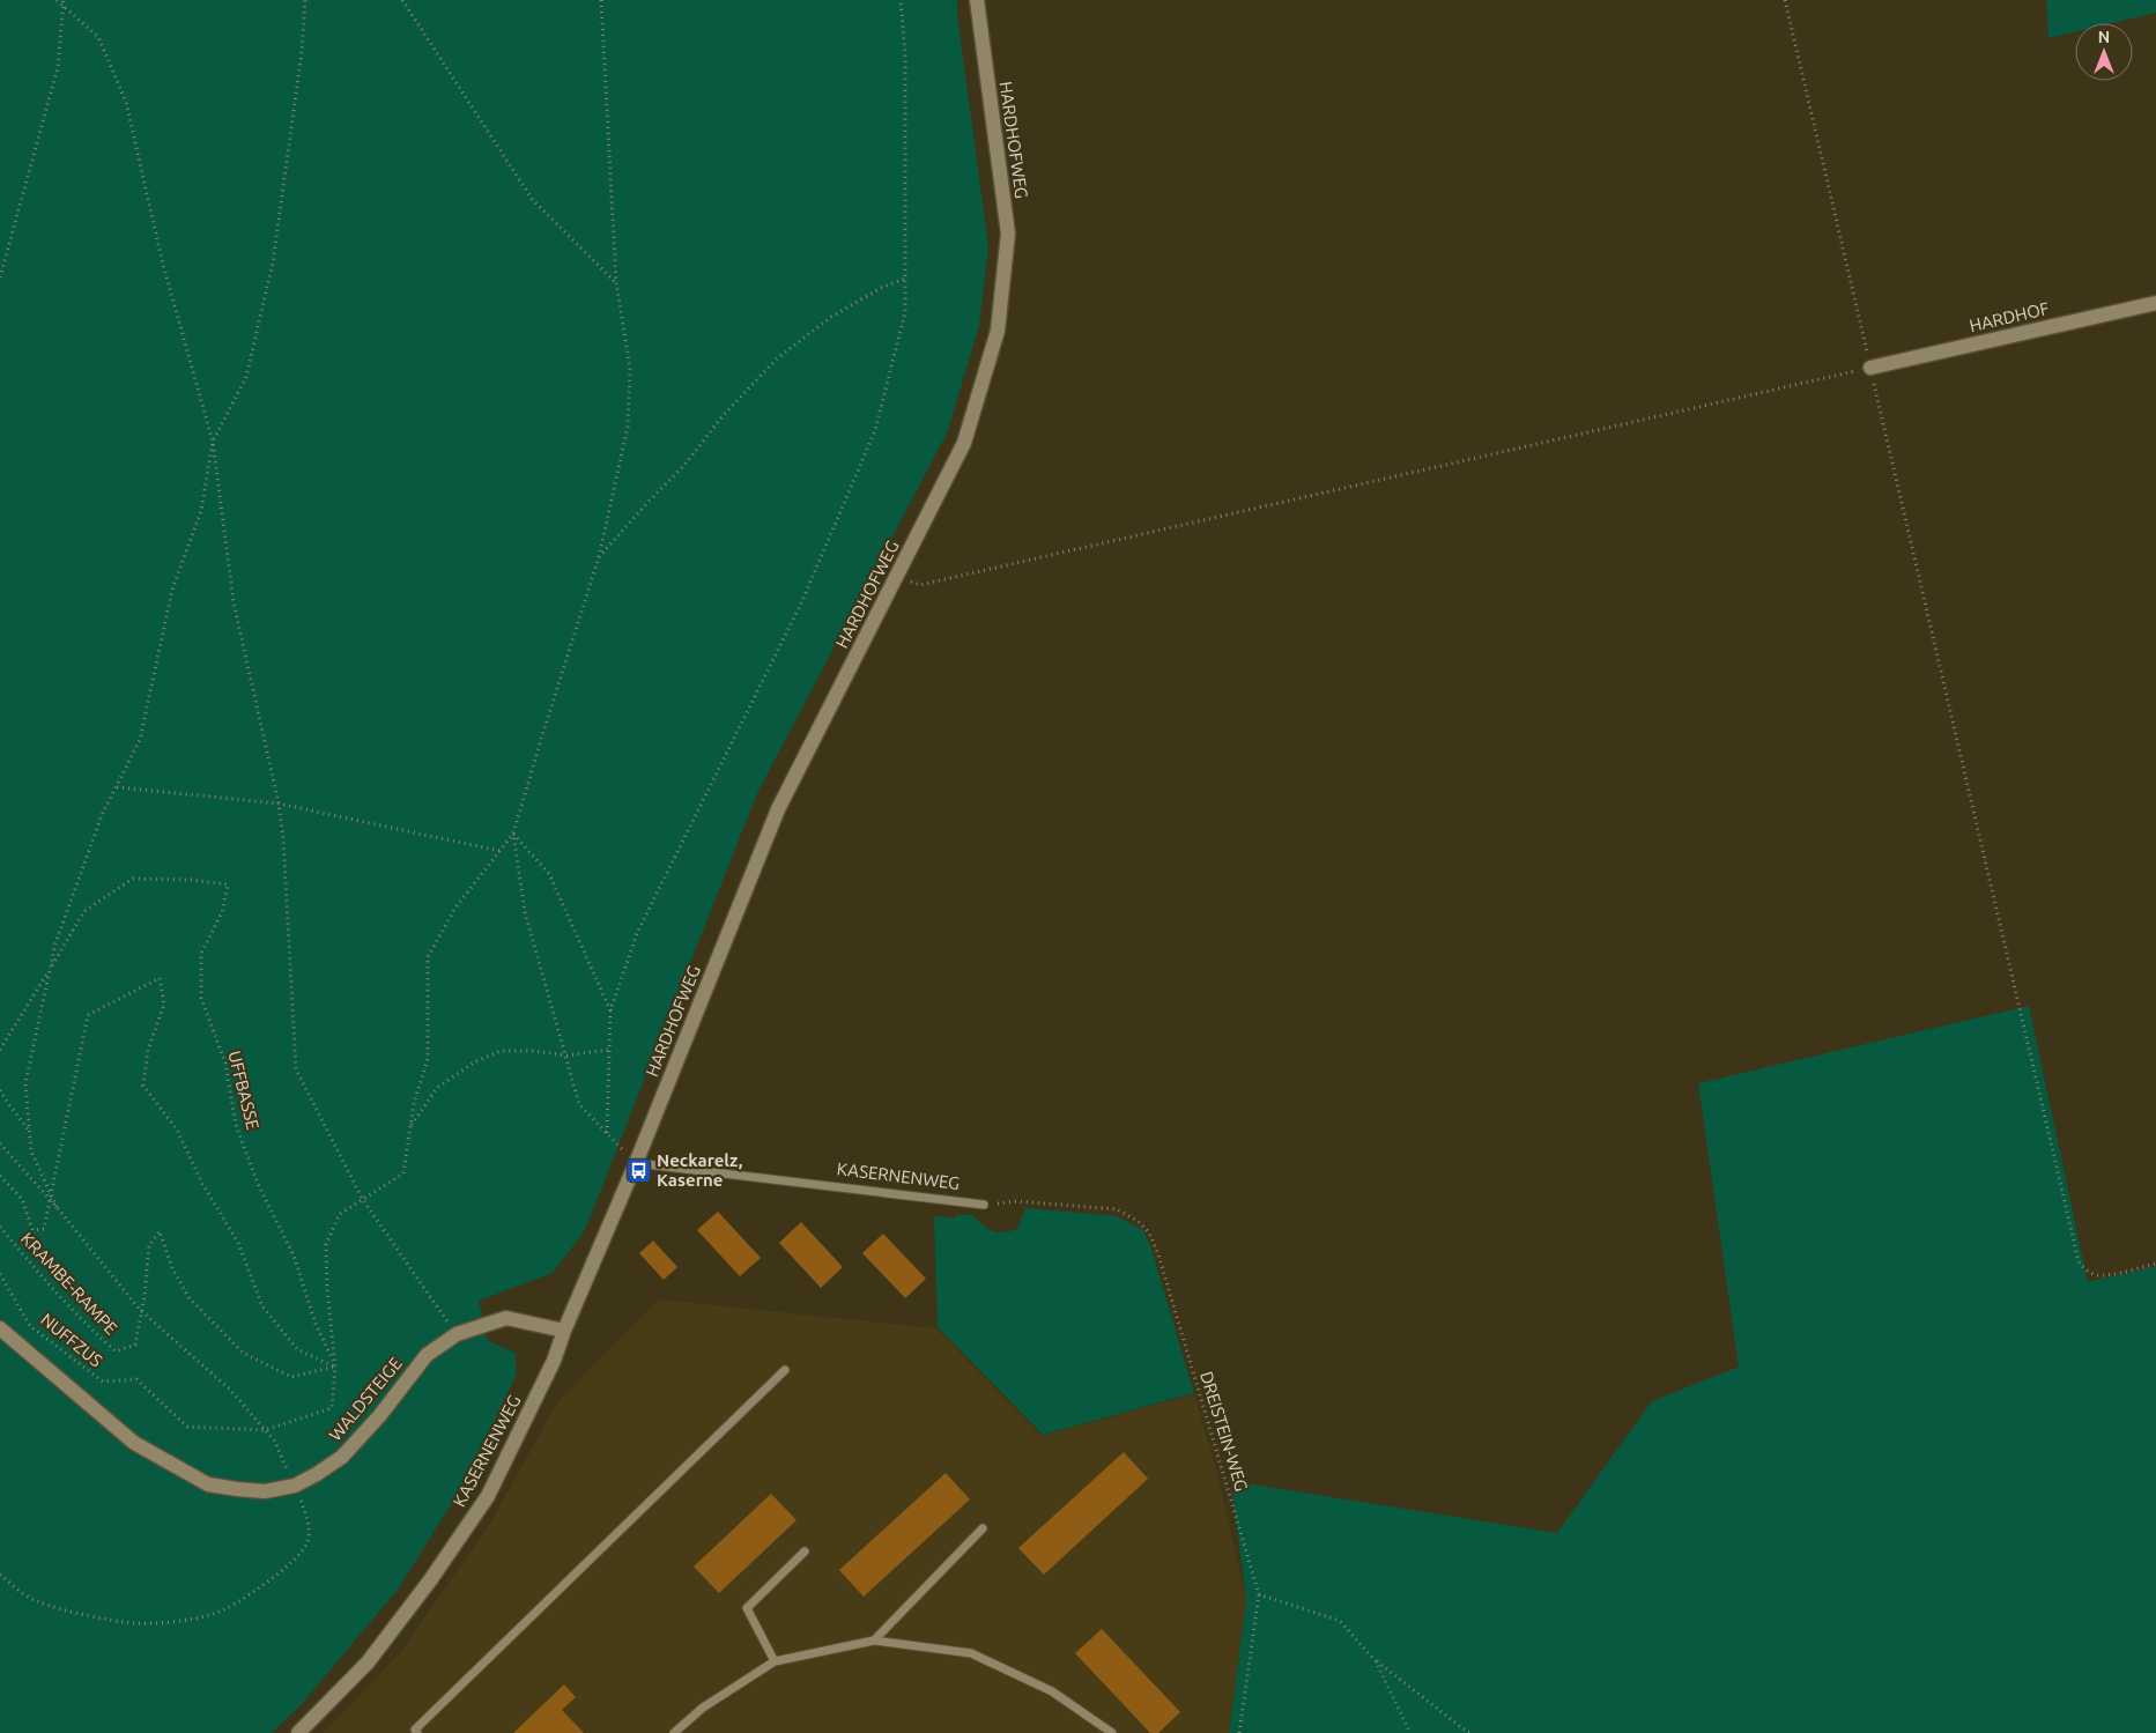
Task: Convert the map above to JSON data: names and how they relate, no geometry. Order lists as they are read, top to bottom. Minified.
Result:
{"streets":{"street":["HARDHOFWEG","HARDHOF","KASERNENWEG","WALDSTEIGE"],"path":["UFFBASSE","KRAMBE-RAMPE","NUFFZUS","DREISTEIN-WEG"]},"crossings":[["HARDHOFWEG","KASERNENWEG"],["UFFBASSE","KRAMBE-RAMPE"],["UFFBASSE","NUFFZUS"],["KASERNENWEG","WALDSTEIGE"],["KASERNENWEG","DREISTEIN-WEG"],["KRAMBE-RAMPE","NUFFZUS"]],"places":{"bus stop":["Neckarelz, Kaserne"]},"north":"top"}
